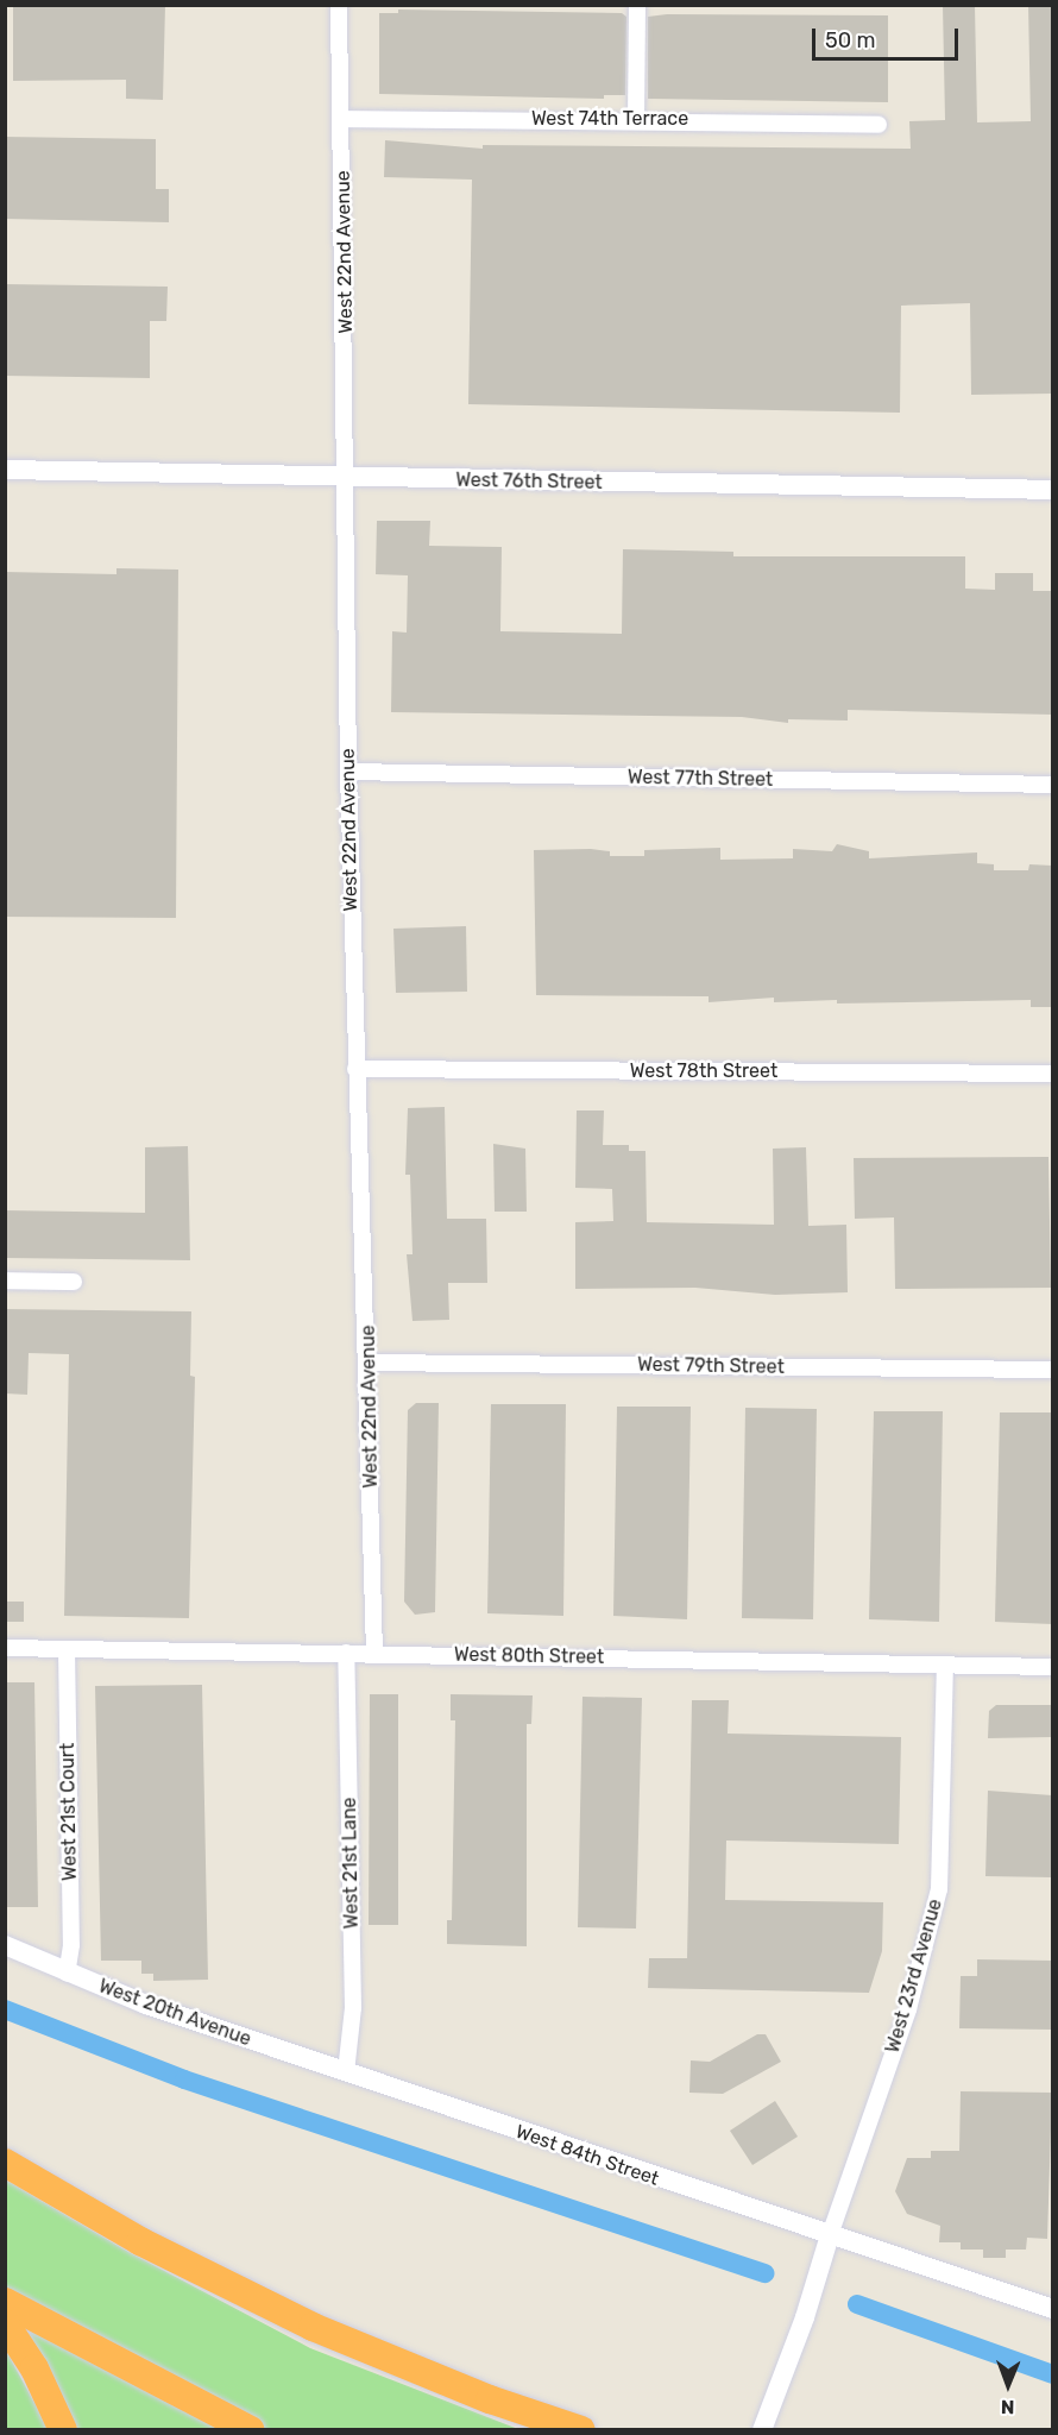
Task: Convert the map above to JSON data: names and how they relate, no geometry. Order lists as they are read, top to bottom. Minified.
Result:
{"streets":{"street":["West 74th Terrace","West 22nd Avenue","West 76th Street","West 77th Street","West 78th Street","West 79th Street","West 80th Street","West 21st Court","West 21st Lane","West 23rd Avenue","West 20th Avenue","West 84th Street"]},"crossings":[["West 74th Terrace","West 22nd Avenue"],["West 22nd Avenue","West 76th Street"],["West 22nd Avenue","West 77th Street"],["West 22nd Avenue","West 78th Street"],["West 22nd Avenue","West 79th Street"],["West 22nd Avenue","West 80th Street"],["West 80th Street","West 21st Court"],["West 80th Street","West 21st Lane"],["West 80th Street","West 23rd Avenue"],["West 21st Court","West 20th Avenue"],["West 21st Lane","West 20th Avenue"],["West 21st Lane","West 84th Street"],["West 23rd Avenue","West 84th Street"],["West 20th Avenue","West 84th Street"]],"scale_bar":"50 m","north":"bottom"}
